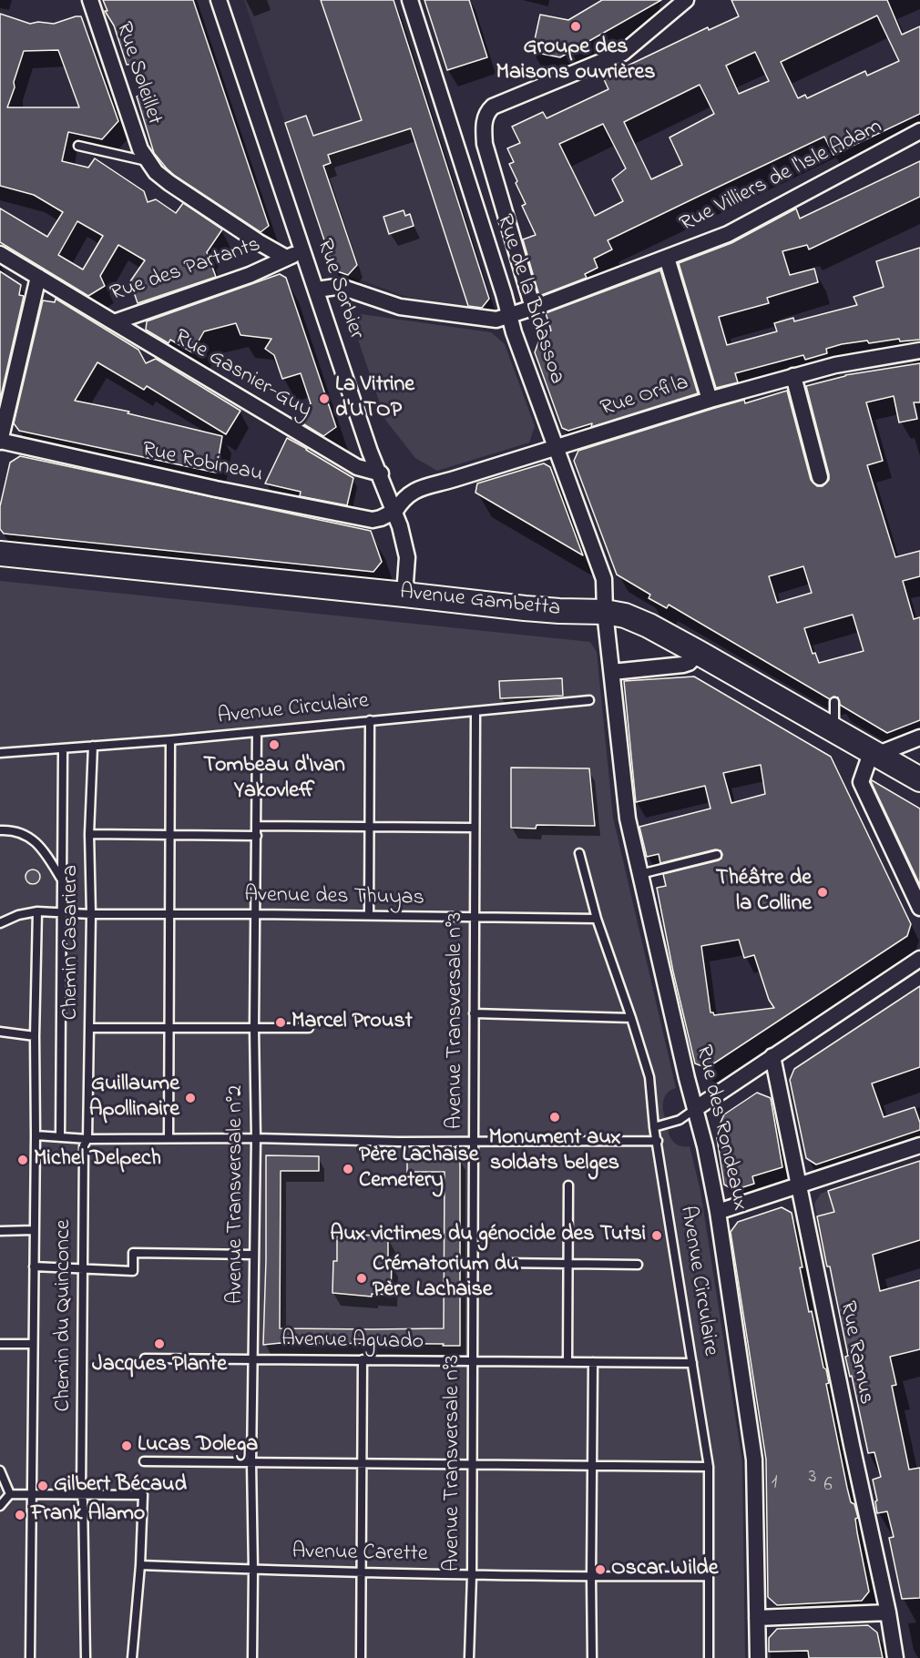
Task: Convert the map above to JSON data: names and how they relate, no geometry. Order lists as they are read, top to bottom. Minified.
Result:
{"streets":{"main road":["Avenue Gambetta"],"street":["Rue Soleillet","Rue Villiers de l'Isle Adam","Rue des Partants","Rue Sorbier","Rue de la Bidassoa","Rue Gasnier-Guy","Rue Orfila","Rue Robineau","Rue des Rondeaux","Rue Ramus"],"lane":["Avenue Circulaire","Avenue des Thuyas","Chemin Casariera","Avenue Transversale n°3","Avenue Transversale n°2","Chemin du Quinconce","Avenue Aguado","Avenue Carette"]},"crossings":[["Rue Soleillet","Rue des Partants"],["Rue Villiers de l'Isle Adam","Rue Sorbier"],["Rue Villiers de l'Isle Adam","Rue de la Bidassoa"],["Rue des Partants","Rue Sorbier"],["Rue des Partants","Rue Gasnier-Guy"],["Rue Sorbier","Rue Gasnier-Guy"],["Rue Sorbier","Rue Orfila"],["Rue Sorbier","Rue Robineau"],["Rue Sorbier","Avenue Gambetta"],["Rue de la Bidassoa","Rue Orfila"],["Rue de la Bidassoa","Avenue Gambetta"],["Rue de la Bidassoa","Rue des Rondeaux"],["Rue Orfila","Rue Robineau"],["Avenue Gambetta","Rue des Rondeaux"],["Avenue Circulaire","Avenue des Thuyas"],["Avenue Circulaire","Chemin Casariera"],["Avenue Circulaire","Avenue Transversale n°3"],["Avenue Circulaire","Avenue Transversale n°2"],["Avenue Circulaire","Avenue Aguado"],["Avenue Circulaire","Avenue Carette"],["Avenue des Thuyas","Chemin Casariera"],["Avenue des Thuyas","Avenue Transversale n°3"],["Avenue des Thuyas","Avenue Transversale n°2"],["Chemin Casariera","Chemin du Quinconce"],["Avenue Transversale n°3","Avenue Aguado"],["Avenue Transversale n°3","Avenue Carette"],["Avenue Transversale n°2","Avenue Aguado"],["Avenue Transversale n°2","Avenue Carette"]],"places":["Groupe des Maisons ouvrières","La Vitrine d'UTOP","Tombeau d'Ivan Yakovleff","Théâtre de la Colline","Marcel Proust","Guillaume Apollinaire","Monument aux soldats belges","Michel Delpech","Père Lachaise Cemetery","Aux victimes du génocide des Tutsi","Crématorium du Père Lachaise","Jacques Plante","Lucas Dolega","Gilbert Bécaud","Frank Alamo","Oscar Wilde"],"house_numbers":["3","1","6"]}
